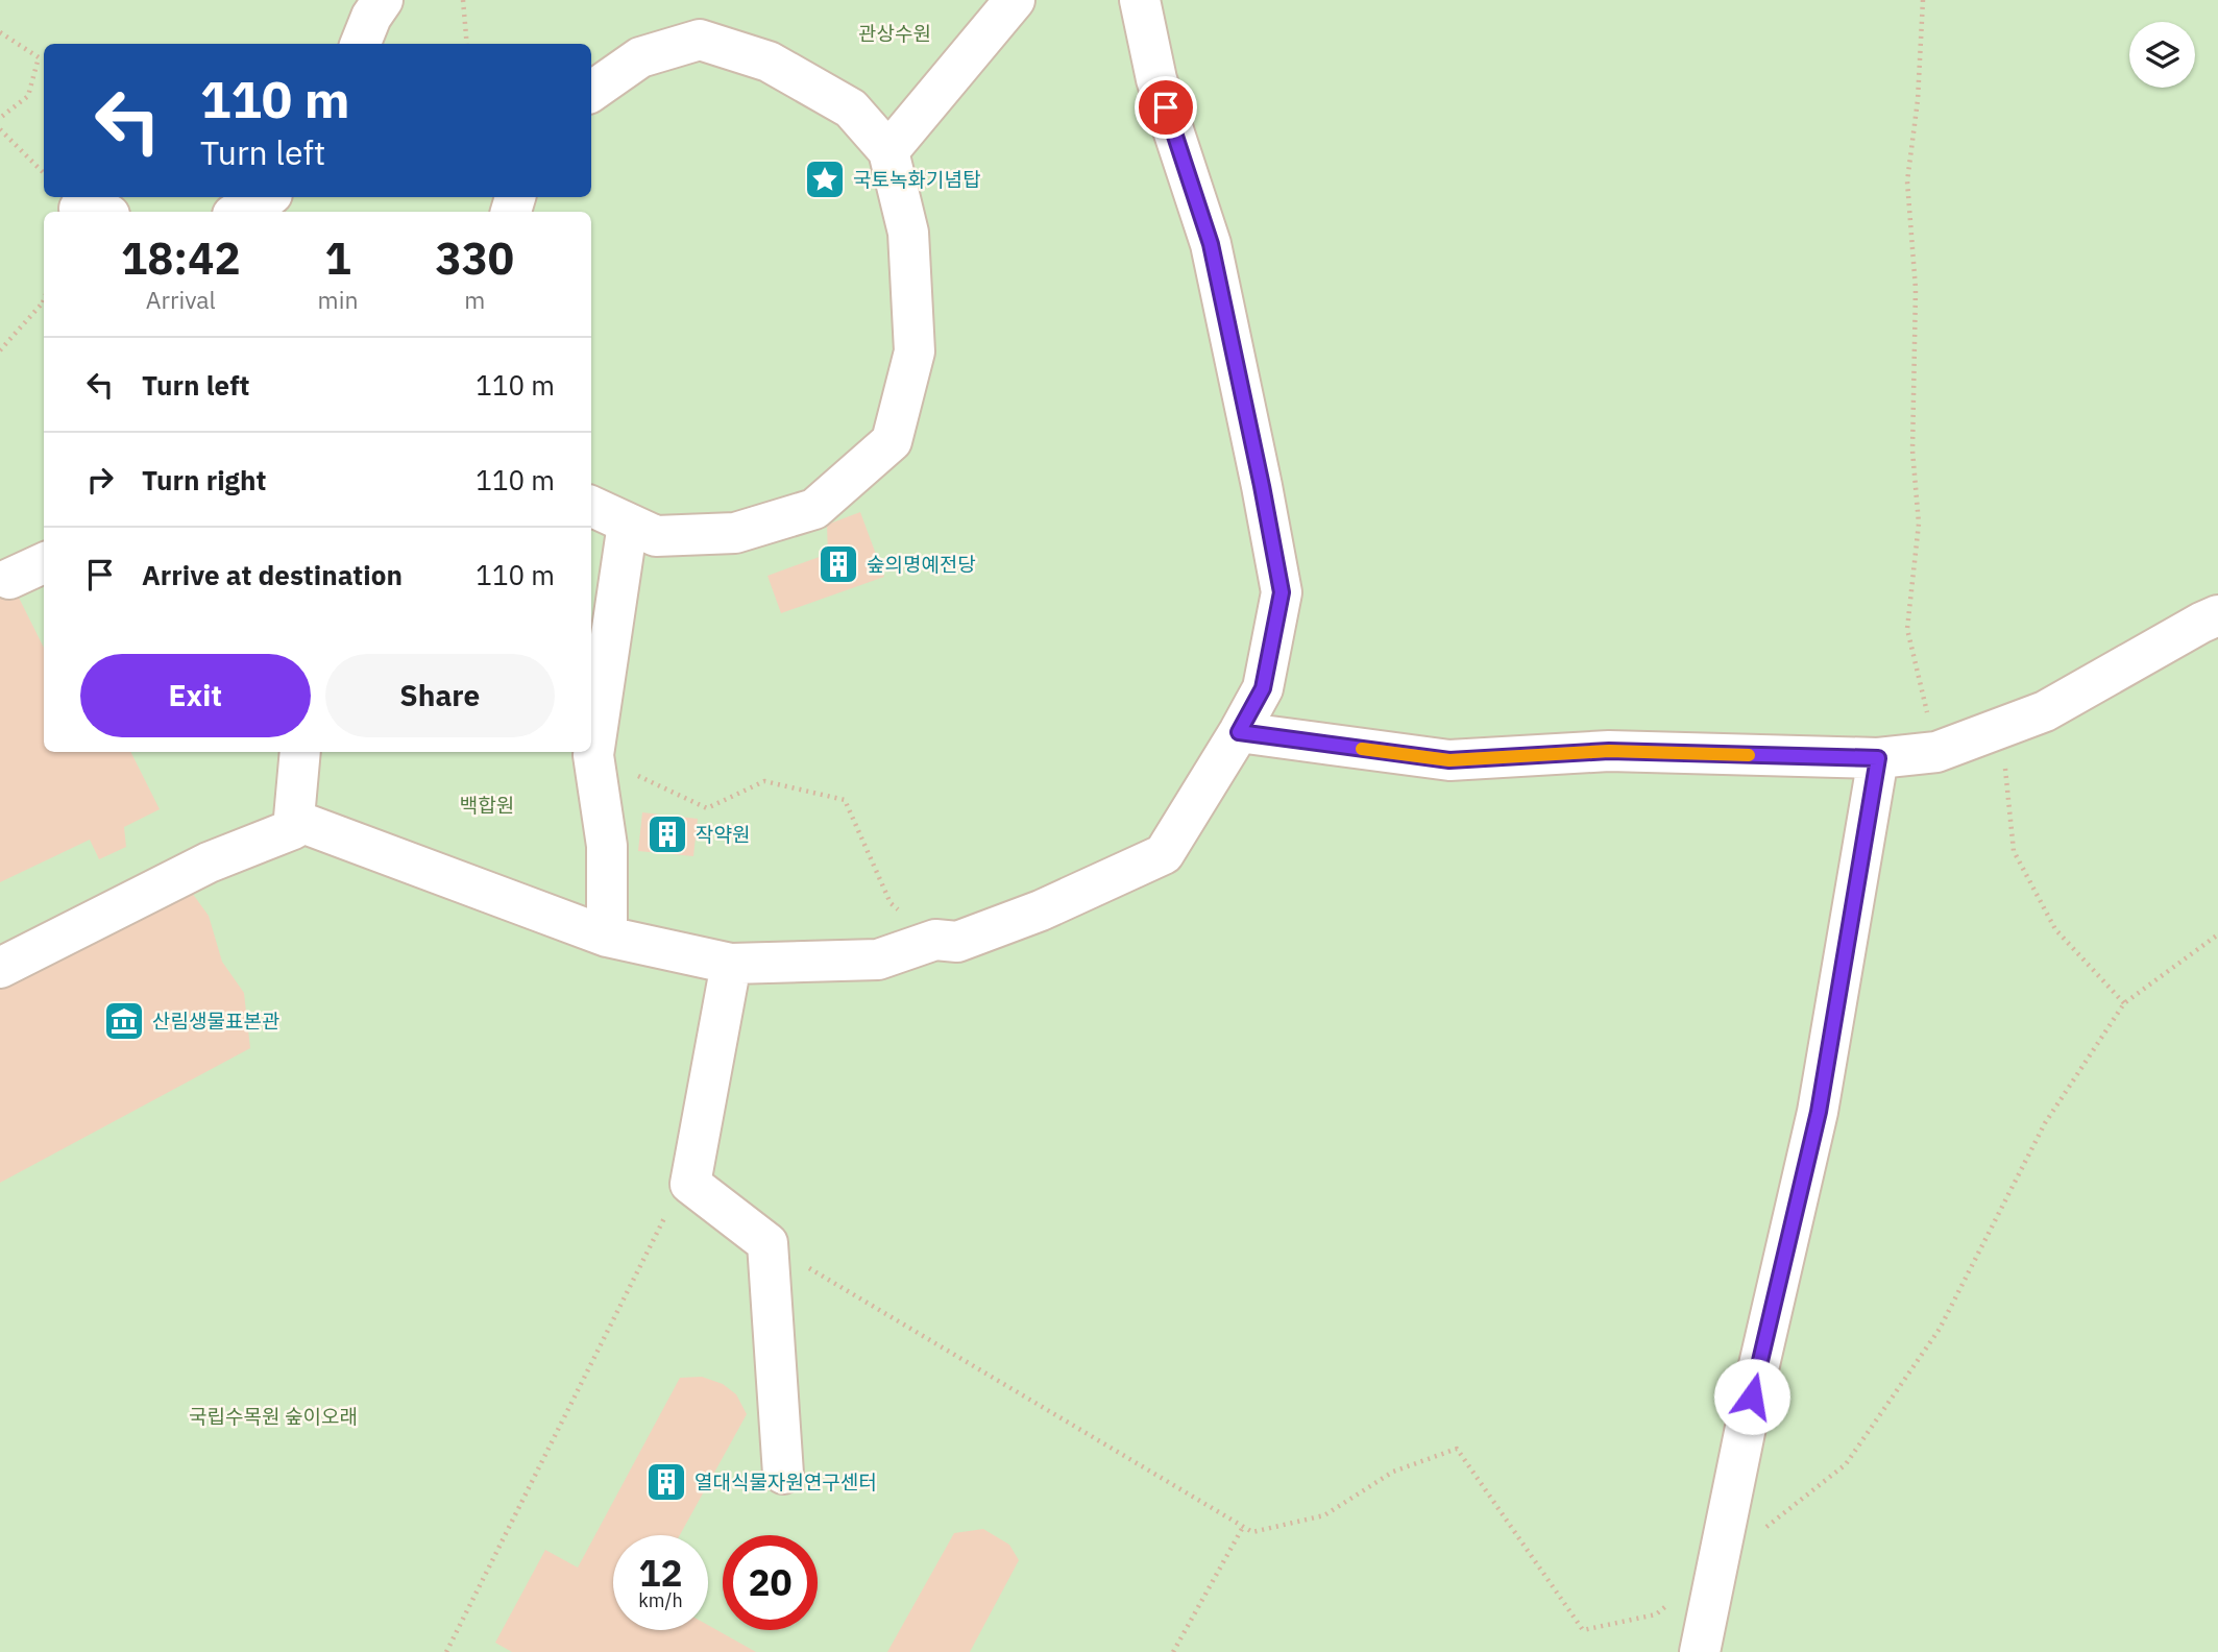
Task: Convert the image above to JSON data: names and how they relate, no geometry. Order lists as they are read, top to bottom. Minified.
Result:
{"parks":["관상수원","백합원","국립수목원 숲이오래"],"places":{"place":["국토녹화기념탑"],"building":["숲의명예전당","작약원","열대식물자원연구센터"],"museum":["산림생물표본관"]},"page":{"turn":["110 m","Turn left"],"eta":["18:42","Arrival","1","min","330","m"],"list":[{"name":"Turn left","value":"110 m"},{"name":"Turn right","value":"110 m"},{"name":"Arrive at destination","value":"110 m"}],"buttons":["Exit","Share"],"speed":"12 km/h","limit":"20"}}
